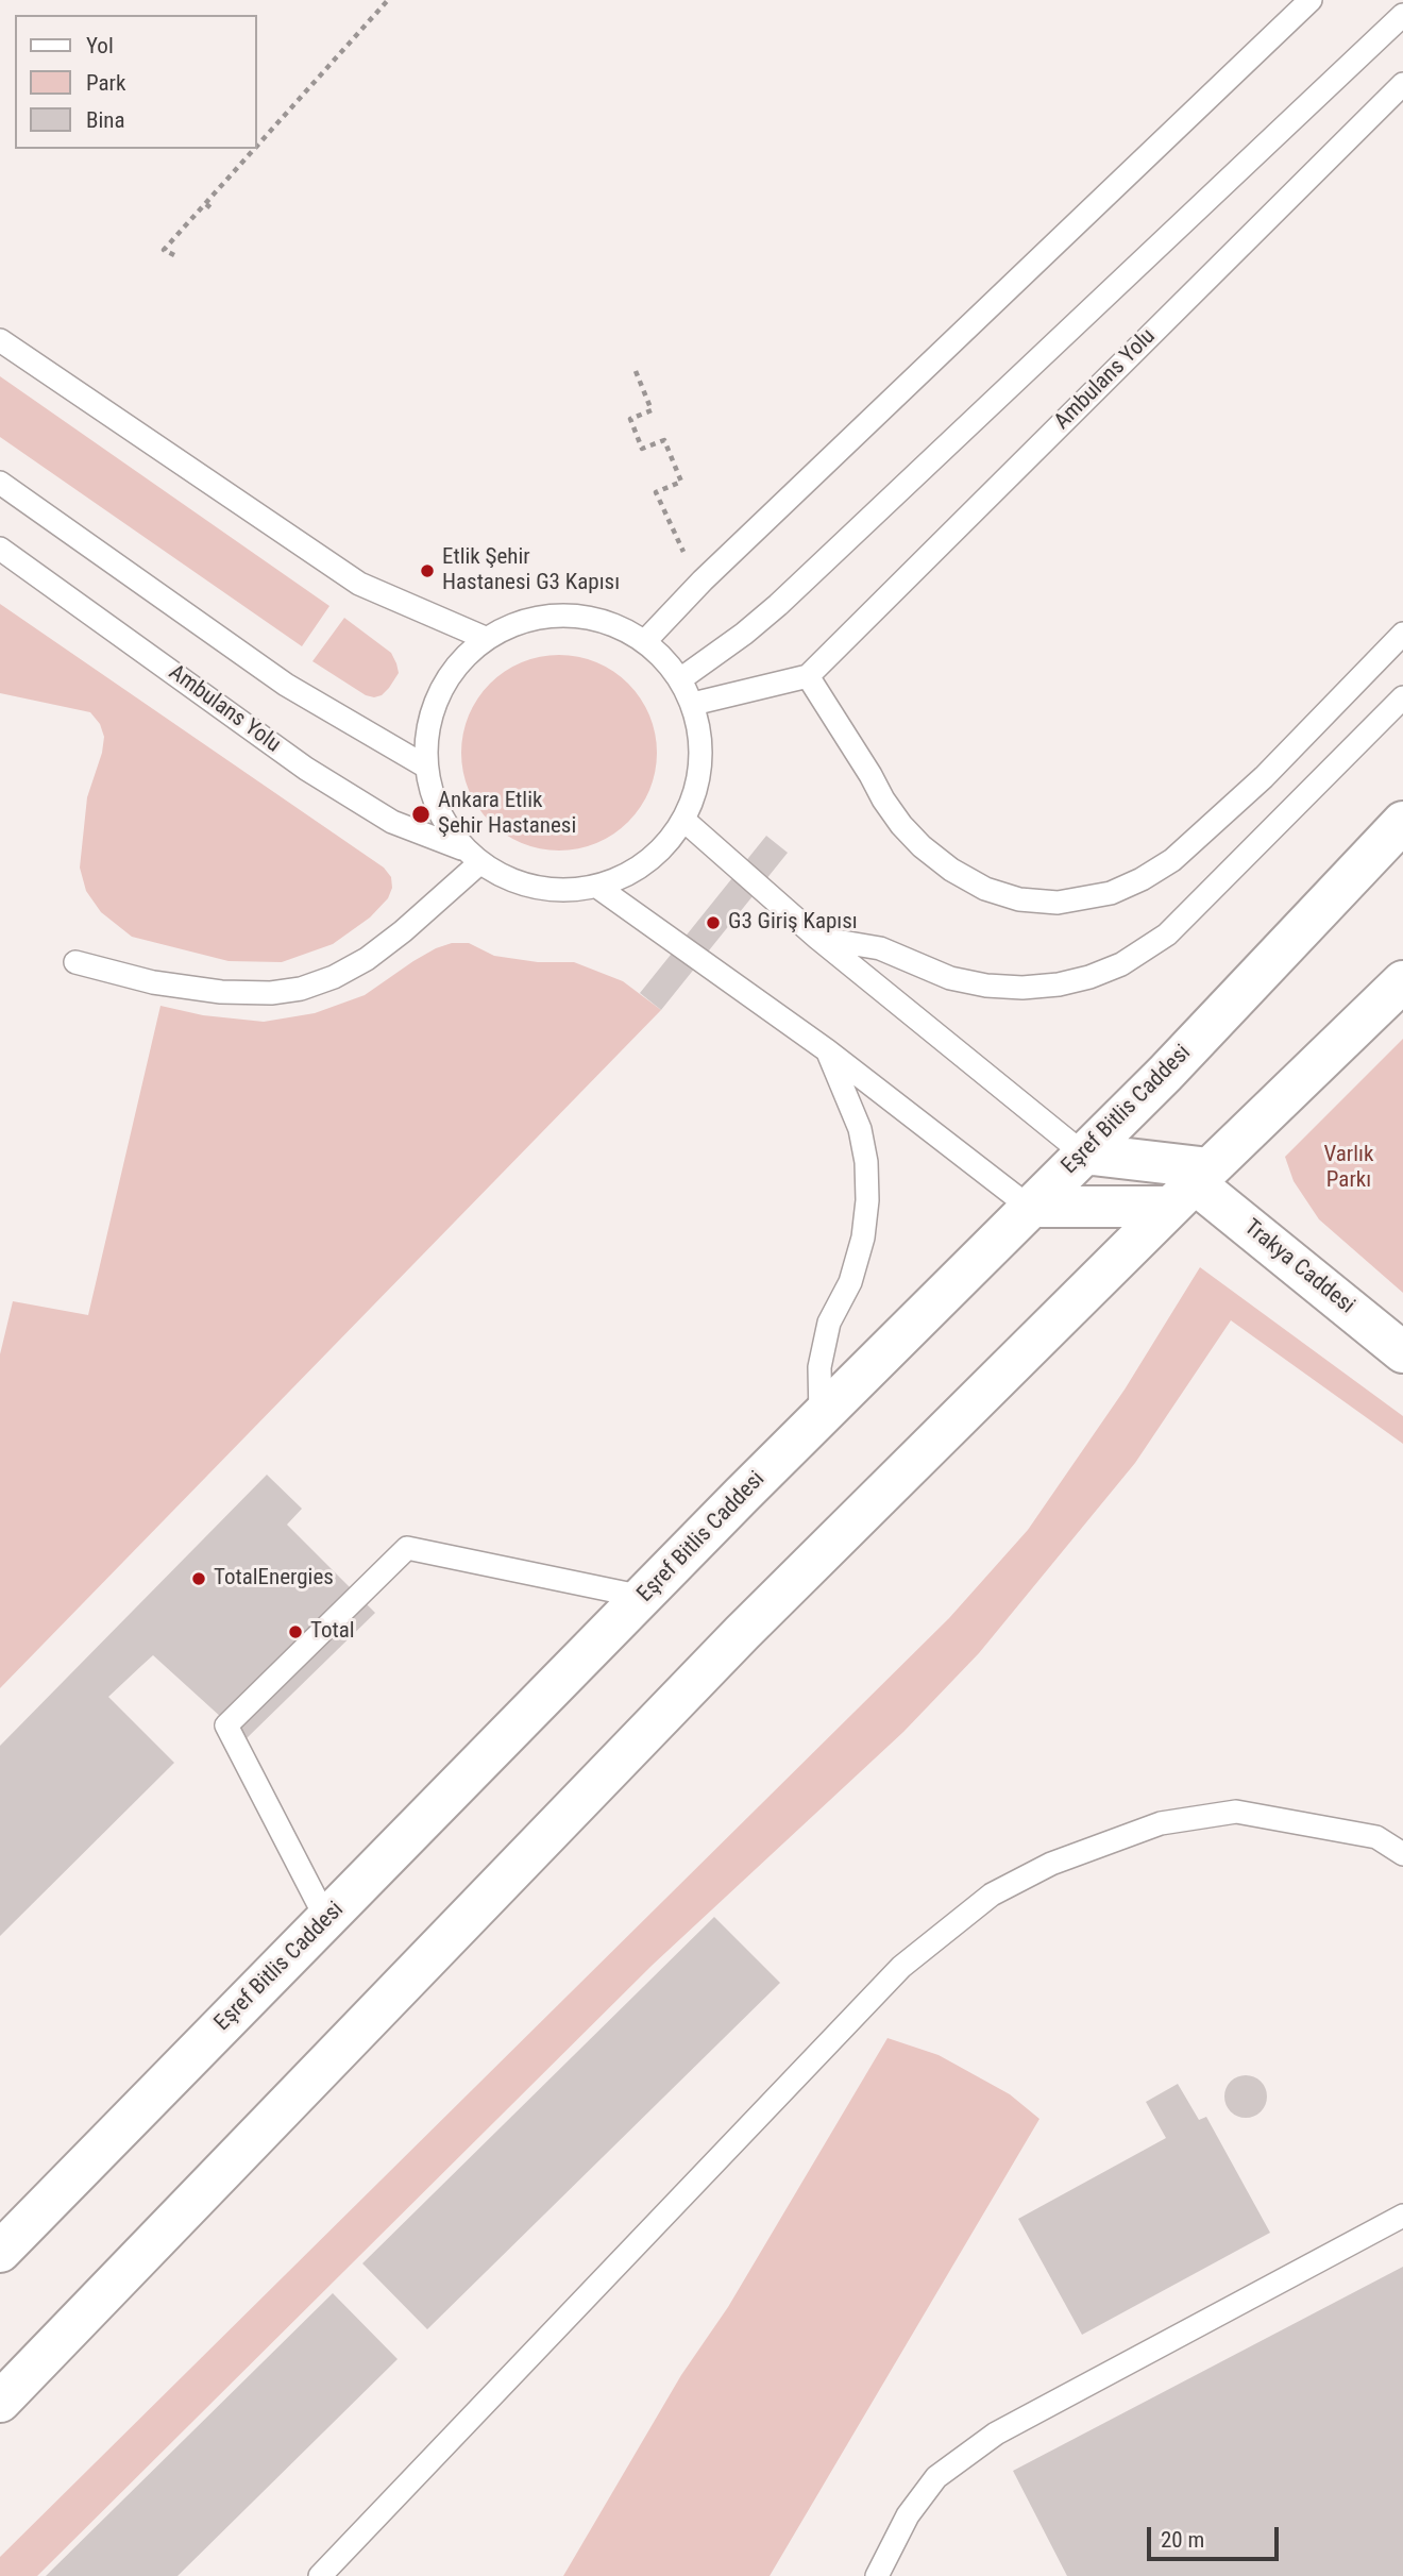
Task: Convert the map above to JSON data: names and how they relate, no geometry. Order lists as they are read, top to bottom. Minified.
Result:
{"streets":{"main road":["Eşref Bitlis Caddesi","Trakya Caddesi"],"lane":["Ambulans Yolu"]},"parks":["Varlık Parkı"],"places":["Etlik Şehir Hastanesi G3 Kapısı","Ankara Etlik Şehir Hastanesi","G3 Giriş Kapısı","TotalEnergies","Total"],"legend":["Yol","Park","Bina"],"scale_bar":"20 m"}
